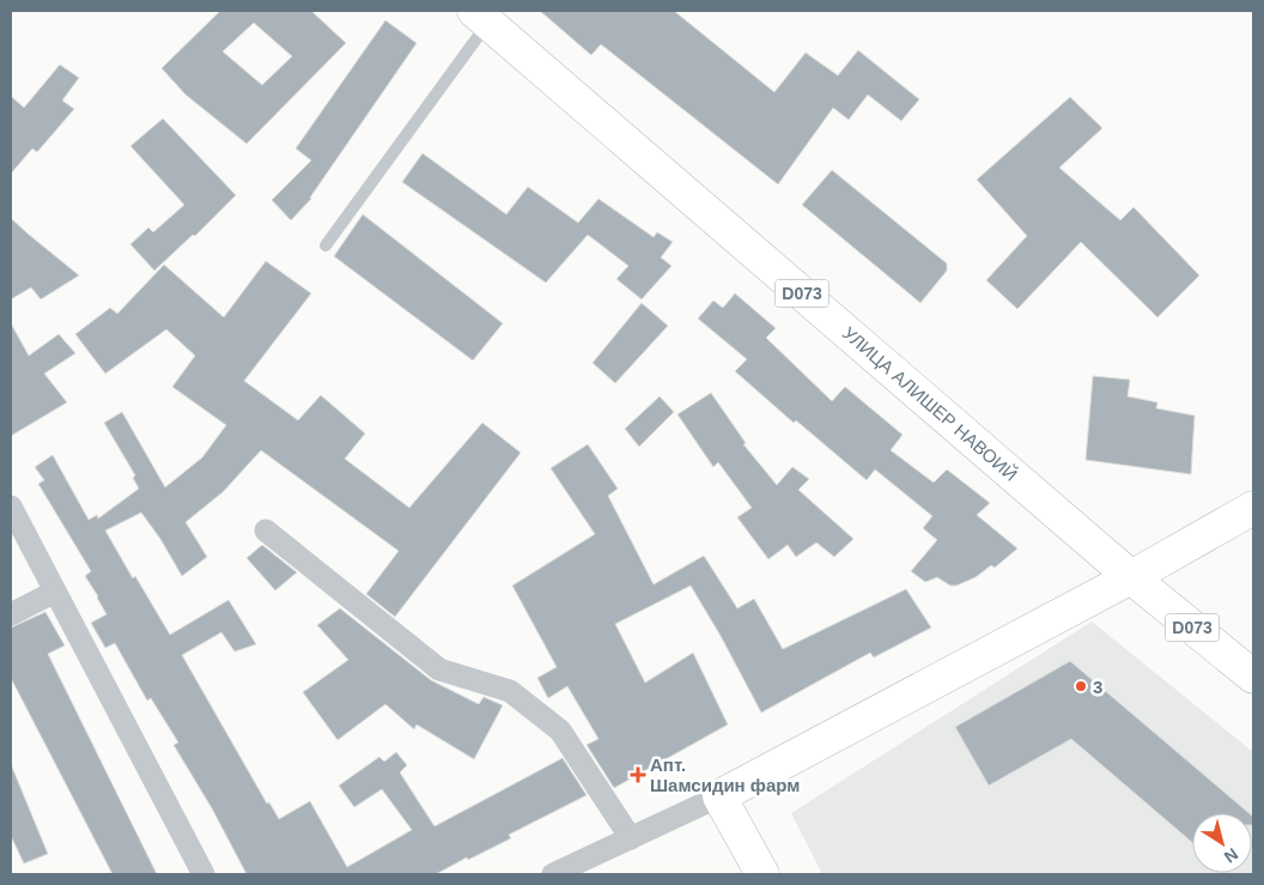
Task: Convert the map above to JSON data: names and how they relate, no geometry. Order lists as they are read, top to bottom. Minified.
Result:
{"streets":{"main road":["D073","УЛИЦА АЛИШЕР НАВОИЙ"]},"places":{"other":["3"],"health":["Апт. Шамсидин фарм"]},"north":"bottom right"}
